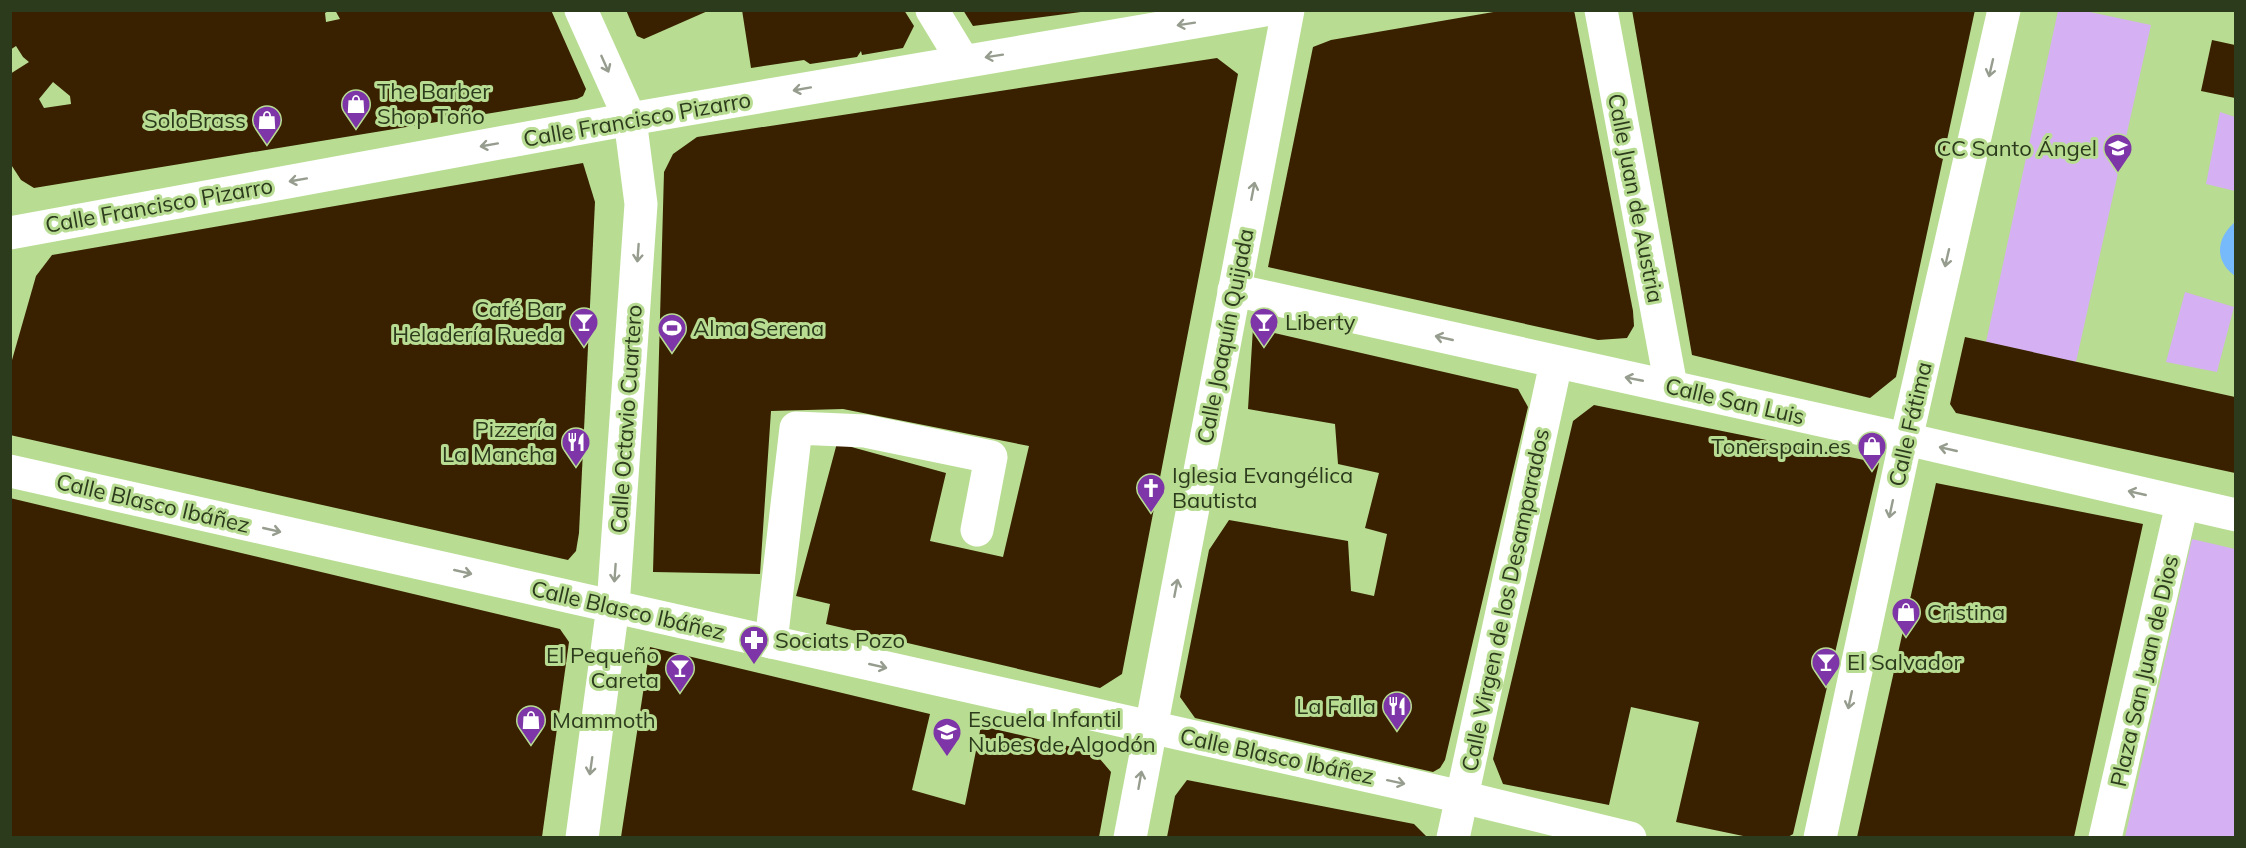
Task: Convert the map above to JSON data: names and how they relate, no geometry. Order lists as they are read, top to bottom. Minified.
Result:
{"streets":{"street":["Calle Francisco Pizarro","Calle Juan de Austria","Calle Joaquín Quijada","Calle San Luis","Calle Octavio Cuartero","Calle Fátima","Calle Blasco Ibáñez","Calle Virgen de los Desamparados","Plaza San Juan de Dios"]},"crossings":[["Calle Francisco Pizarro","Calle Octavio Cuartero"],["Calle Juan de Austria","Calle San Luis"],["Calle Joaquín Quijada","Calle San Luis"],["Calle Joaquín Quijada","Calle Blasco Ibáñez"],["Calle San Luis","Calle Fátima"],["Calle San Luis","Calle Virgen de los Desamparados"],["Calle San Luis","Plaza San Juan de Dios"],["Calle Octavio Cuartero","Calle Blasco Ibáñez"],["Calle Blasco Ibáñez","Calle Virgen de los Desamparados"]],"one_way":["Calle Francisco Pizarro","Calle Joaquín Quijada","Calle San Luis","Calle Octavio Cuartero","Calle Fátima","Calle Blasco Ibáñez"],"places":{"shop":["The Barber Shop Toño","SoloBrass","Tonerspain.es","Cristina","Mammoth"],"school or university":["CC Santo Ángel","Escuela Infantil Nubes de Algodón"],"bar":["Café Bar Heladería Rueda","Liberty","El Salvador","El Pequeño Careta"],"sports":["Alma Serena"],"restaurant":["Pizzería La Mancha","La Falla"],"church":["Iglesia Evangélica Bautista"],"pharmacy":["Sociats Pozo"]}}
